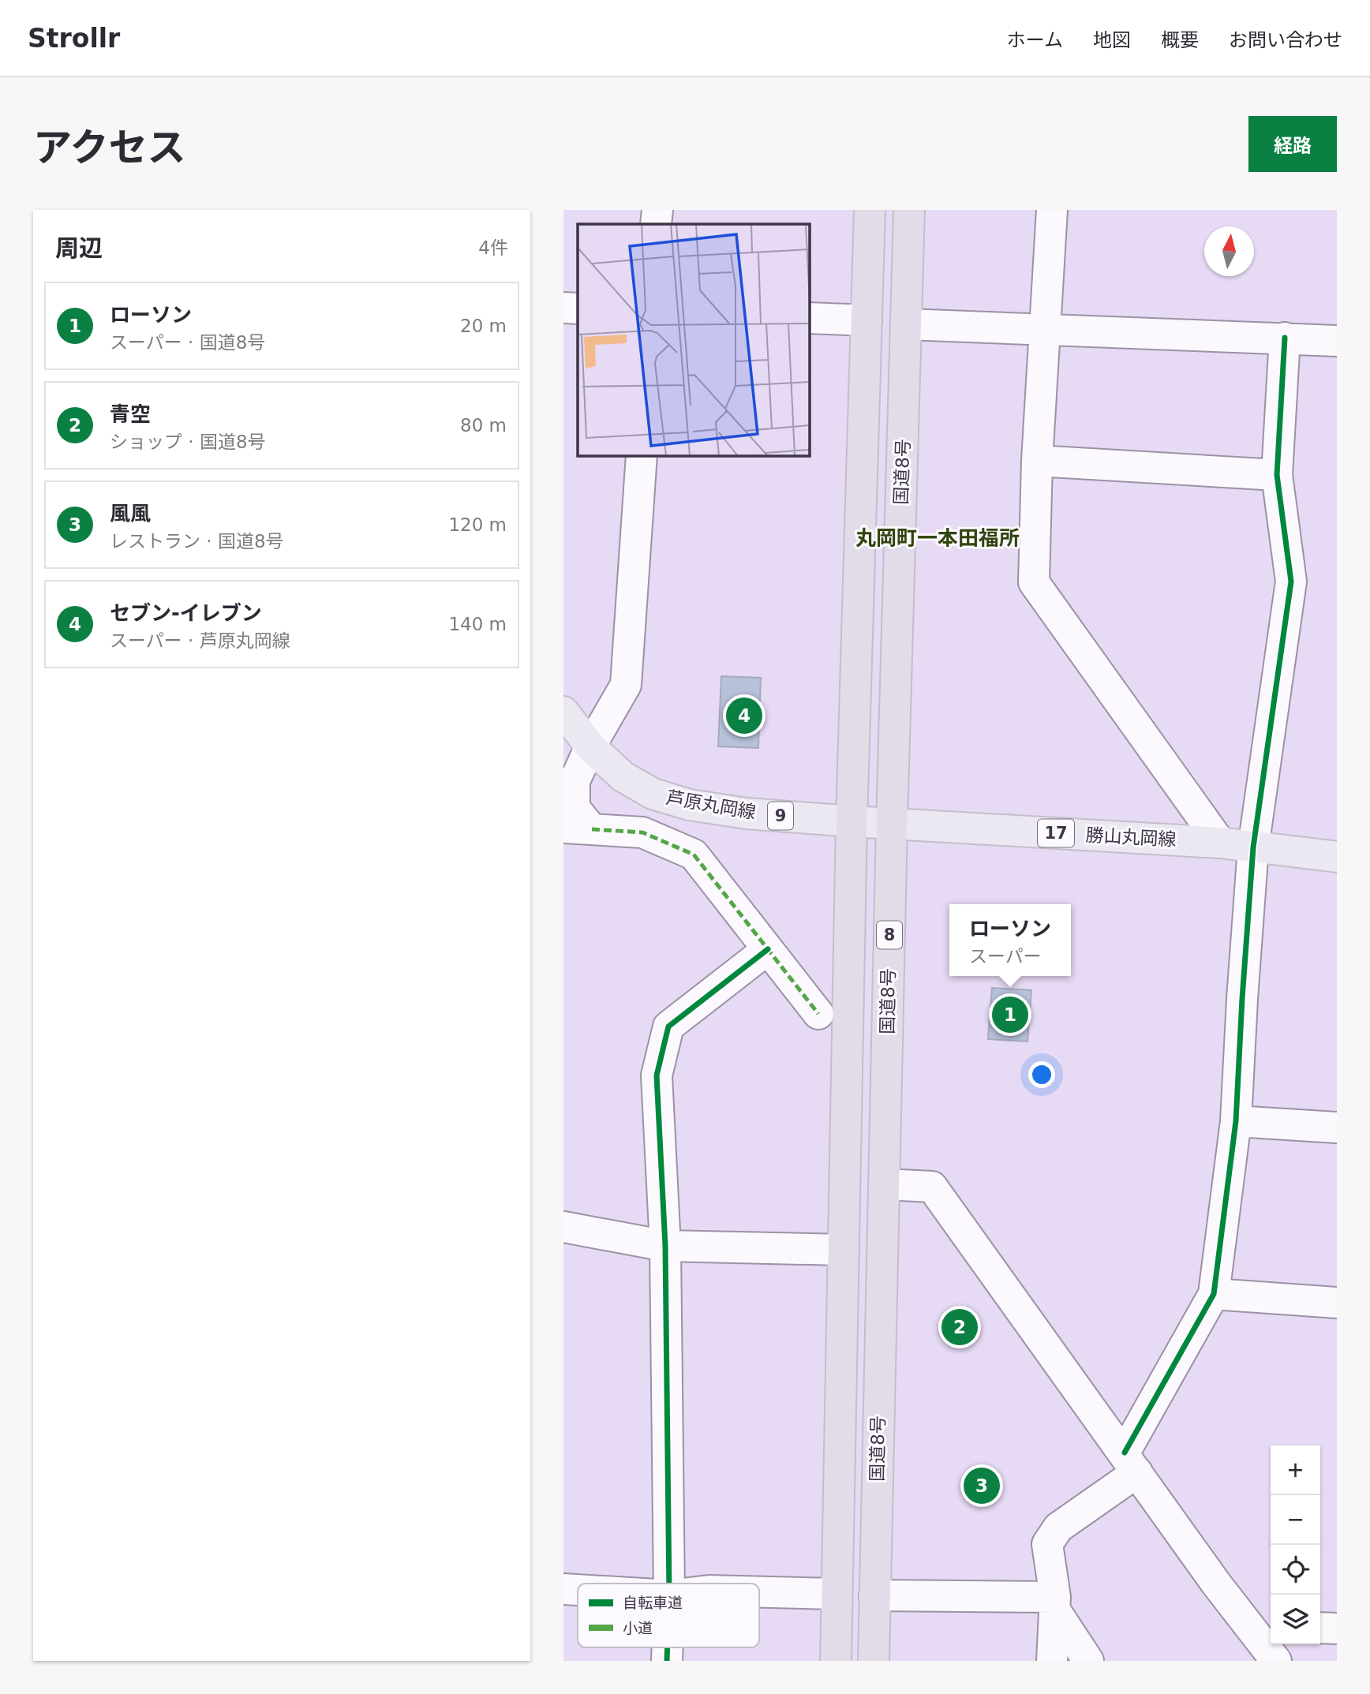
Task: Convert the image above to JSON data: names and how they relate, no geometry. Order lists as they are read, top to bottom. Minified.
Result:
{"streets":{"highway":["国道8号","8"],"main road":["芦原丸岡線","9","17","勝山丸岡線"]},"crossings":[["国道8号","芦原丸岡線"],["国道8号","勝山丸岡線"],["芦原丸岡線","勝山丸岡線"]],"districts":["丸岡町一本田福所"],"legend":["自転車道","小道"],"north":"top","page":{"header":"Strollr","nav":["ホーム","地図","概要","お問い合わせ"],"title":"アクセス","buttons":"経路","heading":["周辺","4件"],"list":[{"mark":"1","name":"ローソン","note":"スーパー · 国道8号","value":"20 m"},{"mark":"2","name":"青空","note":"ショップ · 国道8号","value":"80 m"},{"mark":"3","name":"風風","note":"レストラン · 国道8号","value":"120 m"},{"mark":"4","name":"セブン-イレブン","note":"スーパー · 芦原丸岡線","value":"140 m"}],"pins":["4","1","2","3"],"popup":["ローソン","スーパー"],"map_buttons":["+","−"]}}
